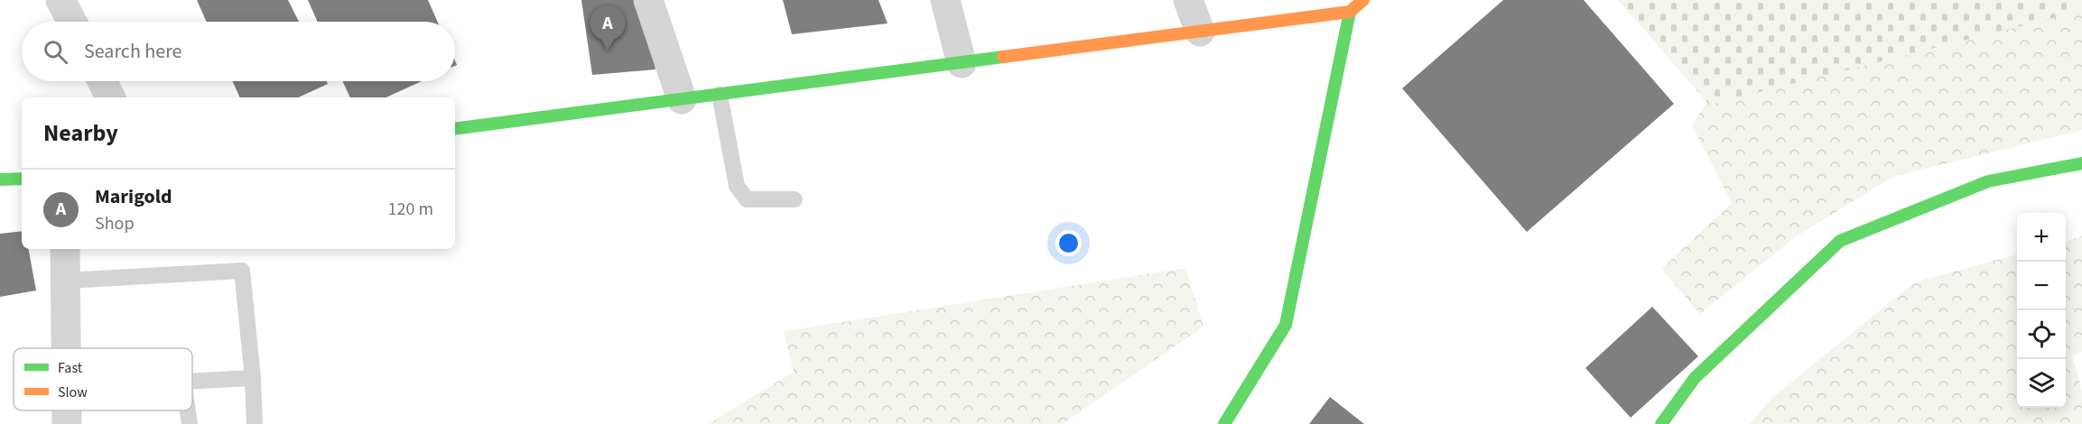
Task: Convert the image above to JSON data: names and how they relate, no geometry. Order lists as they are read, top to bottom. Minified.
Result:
{"legend":["Fast","Slow"],"page":{"pins":"A","search":"Search here","heading":"Nearby","list":[{"mark":"A","name":"Marigold","note":"Shop","value":"120 m"}],"map_buttons":["+","−"]}}
